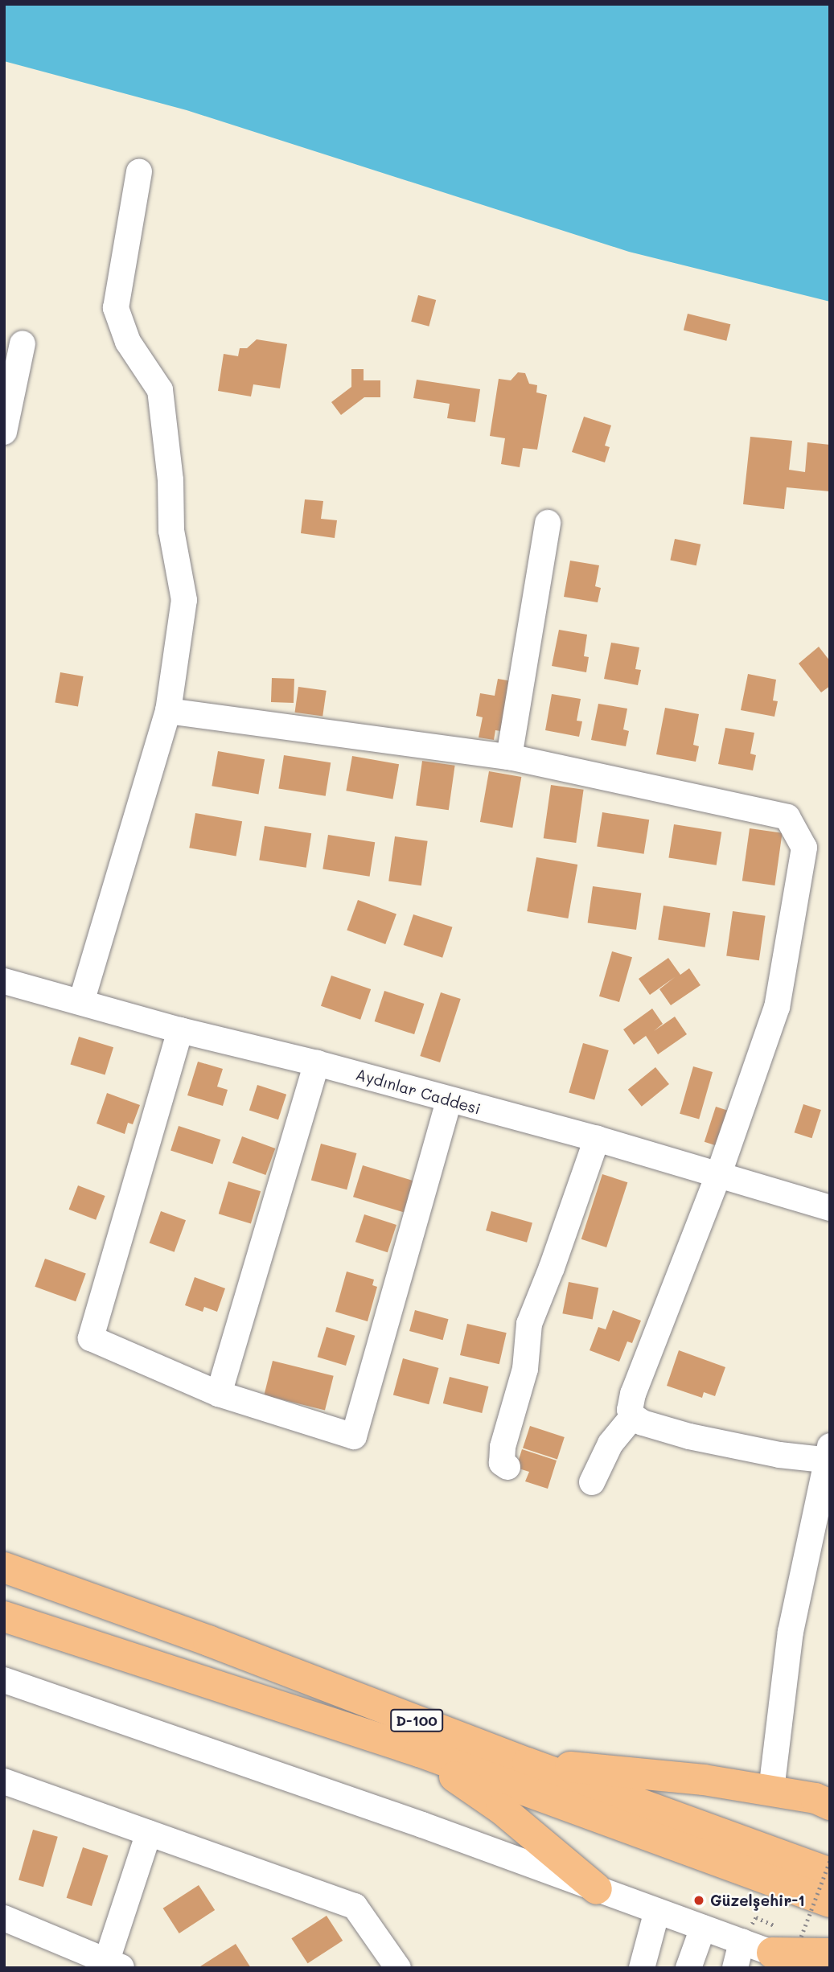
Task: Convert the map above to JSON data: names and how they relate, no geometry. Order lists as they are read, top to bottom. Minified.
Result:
{"streets":{"highway":["D-100"],"street":["Aydınlar Caddesi"]},"places":["Güzelşehir-1"]}
